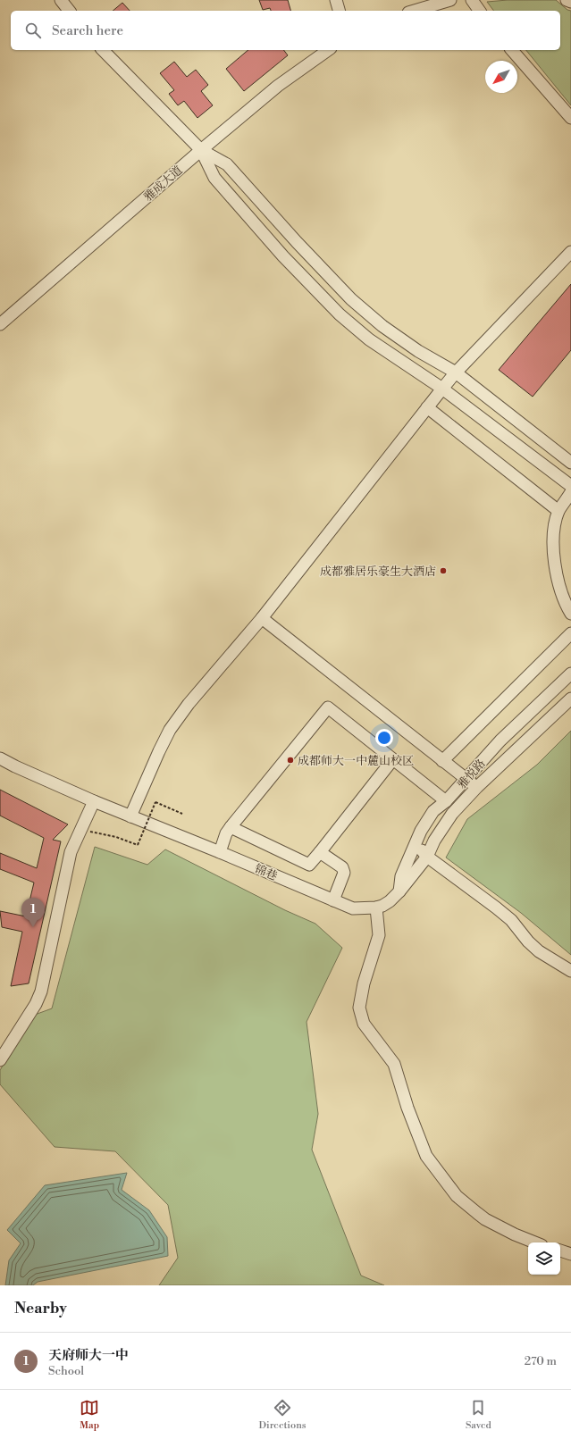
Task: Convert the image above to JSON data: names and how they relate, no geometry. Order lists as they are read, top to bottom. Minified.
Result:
{"streets":{"street":["雅成大道","雅悦路","锦巷"]},"crossings":[["雅悦路","锦巷"]],"places":["成都雅居乐豪生大酒店","成都师大一中麓山校区"],"north":"bottom left","page":{"search":"Search here","pins":"1","heading":"Nearby","list":[{"mark":"1","name":"天府师大一中","note":"School","value":"270 m"}],"nav":["Map","Directions","Saved"]}}
